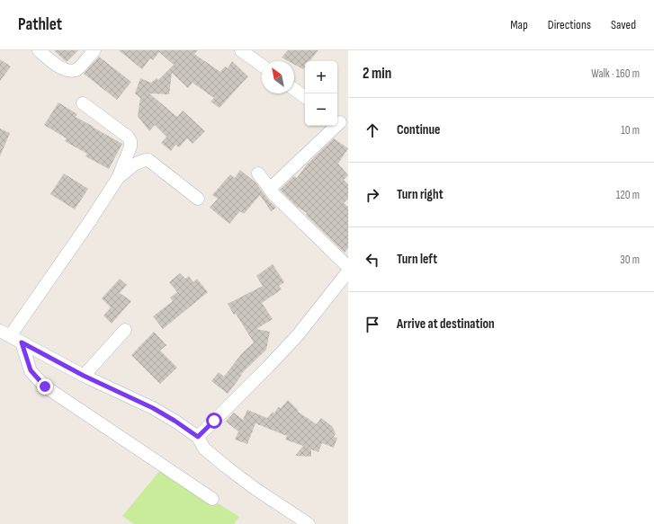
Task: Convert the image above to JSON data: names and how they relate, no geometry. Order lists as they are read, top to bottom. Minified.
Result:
{"north":"top left","page":{"header":"Pathlet","nav":["Map","Directions","Saved"],"heading":["2 min","Walk · 160 m"],"map_buttons":["+","−"],"list":[["Continue","10 m"],["Turn right","120 m"],["Turn left","30 m"],"Arrive at destination"]}}
